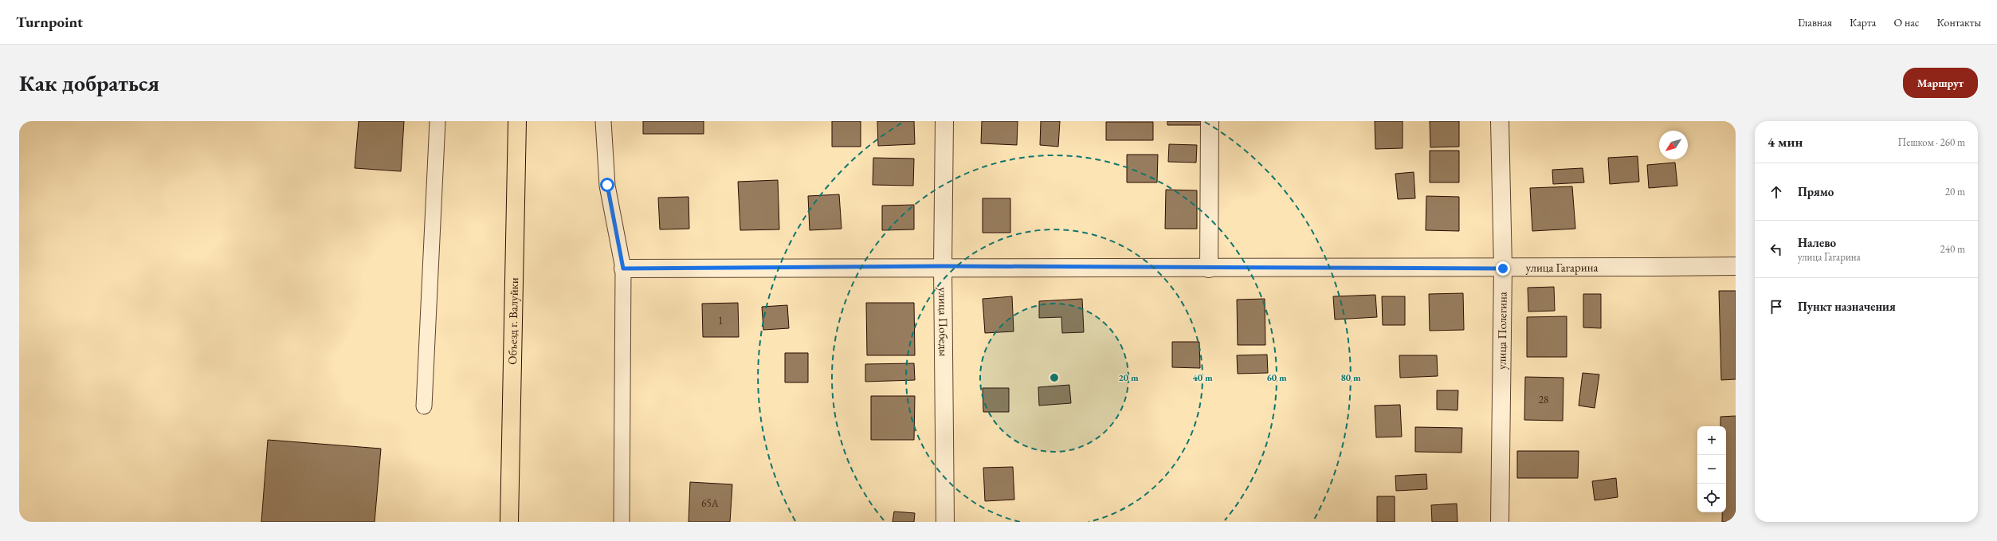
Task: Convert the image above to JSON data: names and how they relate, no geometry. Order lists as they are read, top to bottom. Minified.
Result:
{"streets":{"main road":["Объезд г. Валуйки"],"street":["улица Гагарина","улица Победы","улица Полегина"]},"crossings":[["улица Гагарина","улица Победы"],["улица Гагарина","улица Полегина"]],"house_numbers":["1","28","65А"],"north":"bottom left","page":{"header":"Turnpoint","nav":["Главная","Карта","О нас","Контакты"],"buttons":"Маршрут","title":"Как добраться","heading":["4 мин","Пешком · 260 m"],"list":[["Прямо","20 m"],["Налево","улица Гагарина","240 m"],"Пункт назначения"],"map_buttons":["+","−"]},"rings":["20 m","40 m","60 m","80 m"]}
